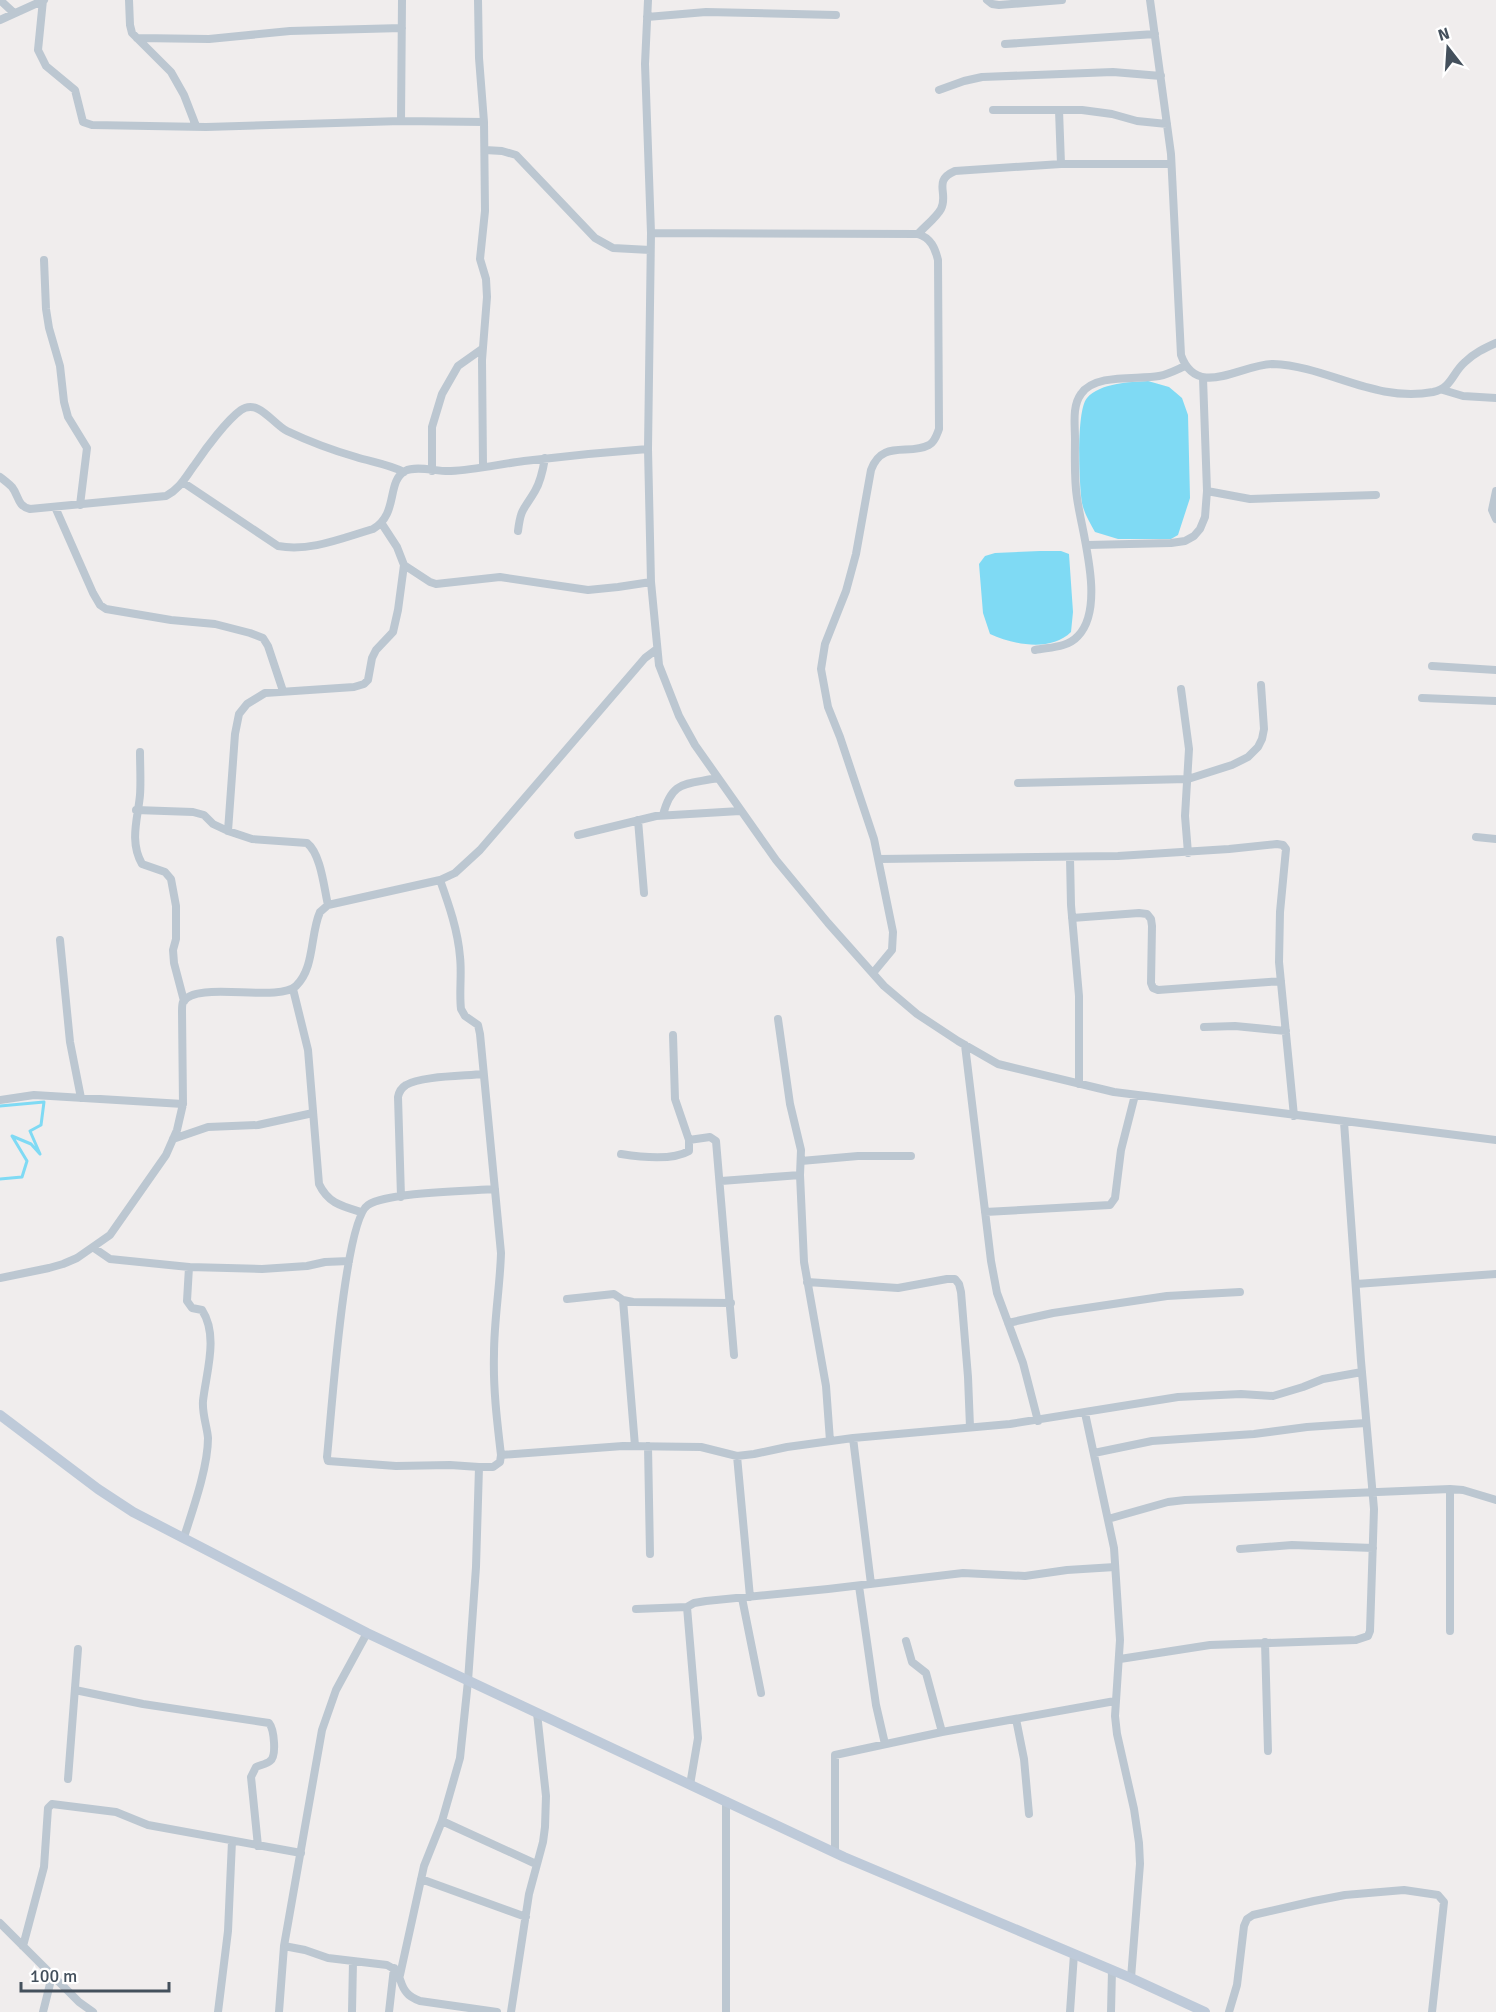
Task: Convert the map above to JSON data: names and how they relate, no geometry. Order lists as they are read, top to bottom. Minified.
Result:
{"scale_bar":"100 m","north":"top"}
